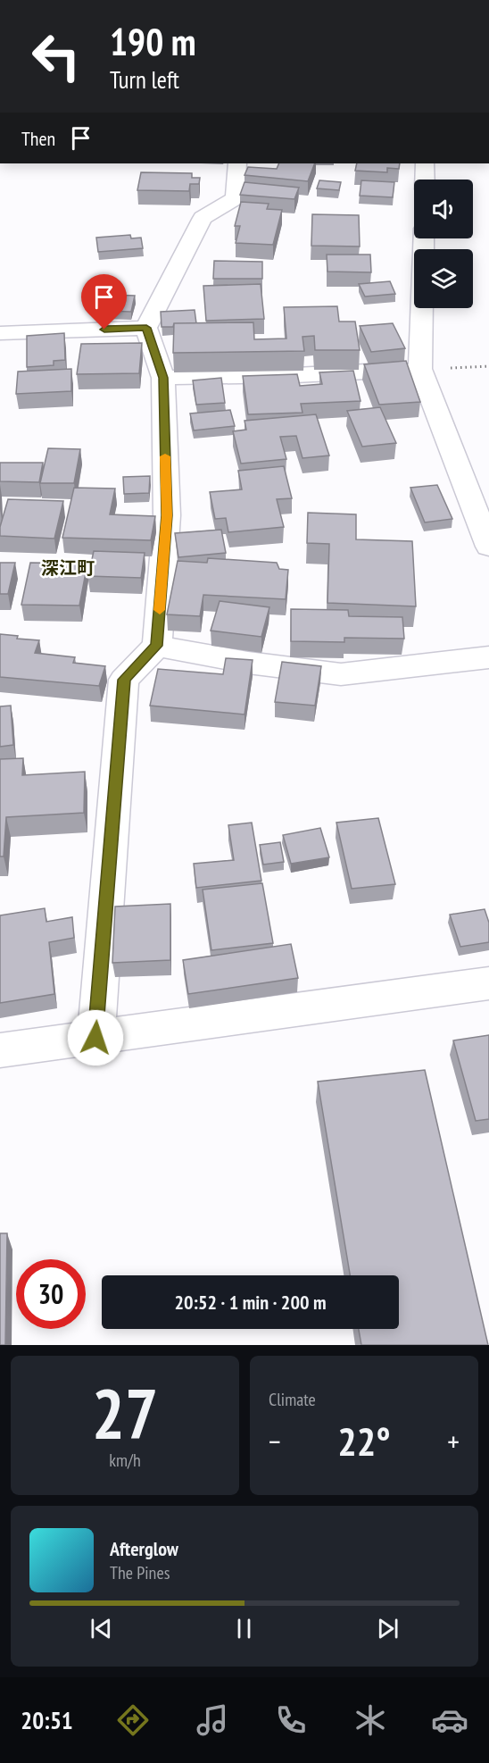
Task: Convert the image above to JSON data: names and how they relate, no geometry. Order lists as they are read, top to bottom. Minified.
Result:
{"districts":["深江町"],"page":{"turn":["190 m","Turn left"],"then":"Then","limit":"30","trip":"20:52 · 1 min · 200 m","tile":[["27","km/h"],"Climate"],"heat":["−","22°","+"],"song":["Afterglow","The Pines"],"tabs":"20:51"}}
